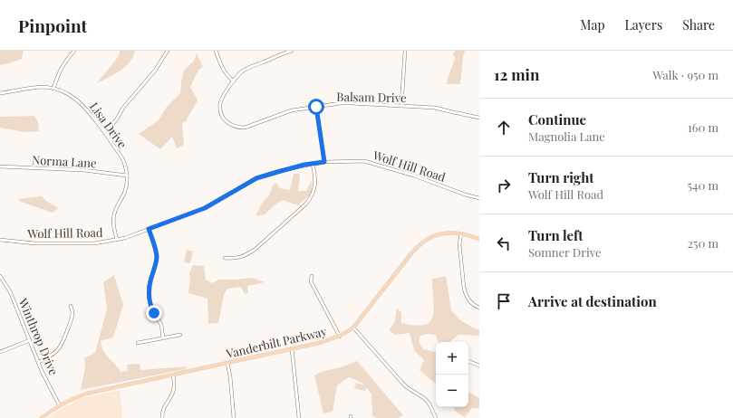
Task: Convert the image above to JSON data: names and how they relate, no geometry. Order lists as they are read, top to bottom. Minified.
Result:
{"streets":{"main road":["Vanderbilt Parkway"],"street":["Balsam Drive","Lisa Drive","Norma Lane","Wolf Hill Road","Winthrop Drive"]},"crossings":[["Lisa Drive","Norma Lane"],["Lisa Drive","Wolf Hill Road"],["Winthrop Drive","Vanderbilt Parkway"]],"page":{"header":"Pinpoint","nav":["Map","Layers","Share"],"heading":["12 min","Walk · 950 m"],"list":[["Continue","Magnolia Lane","160 m"],["Turn right","Wolf Hill Road","540 m"],["Turn left","Somner Drive","250 m"],"Arrive at destination"],"map_buttons":["+","−"]}}
